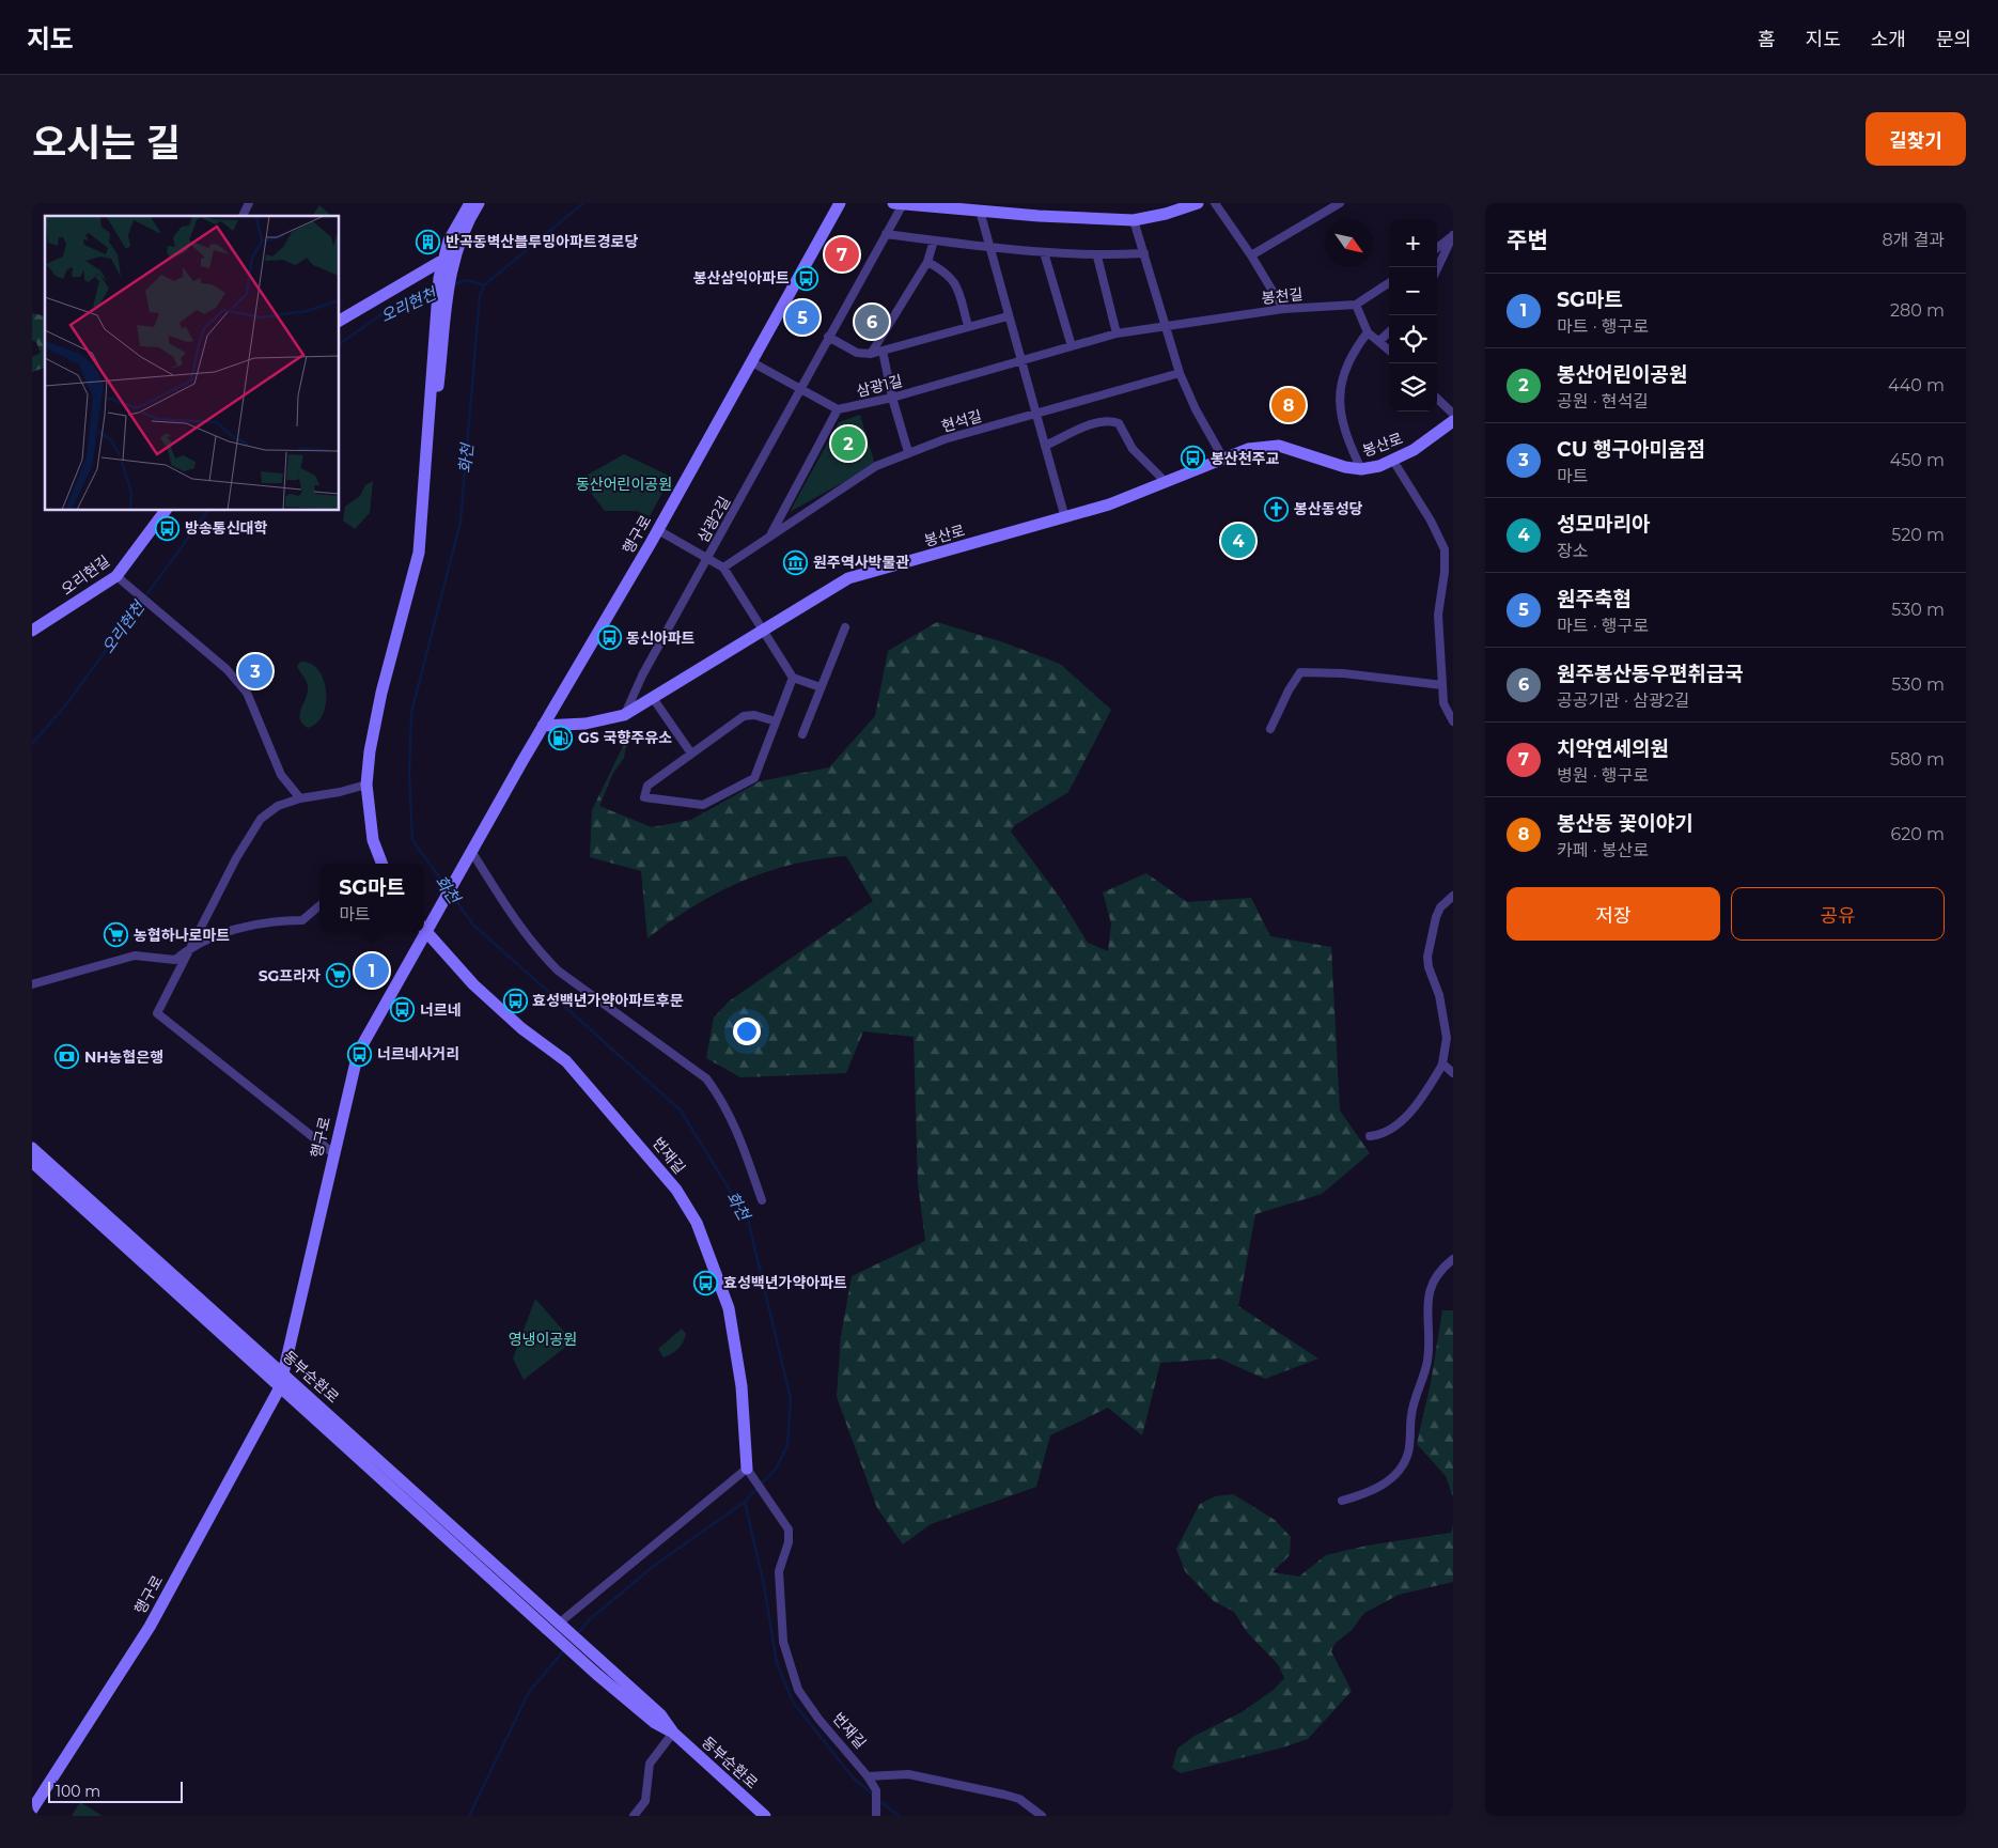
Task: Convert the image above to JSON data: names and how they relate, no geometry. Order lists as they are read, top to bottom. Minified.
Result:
{"streets":{"street":["봉천길","삼광1길","현석길","봉산로","삼광2길","행구로","오리현길","번재길","동부순환로"]},"crossings":[["봉천길","삼광1길"],["삼광1길","현석길"],["봉산로","삼광2길"],["봉산로","행구로"],["행구로","동부순환로"]],"water":["오리현천","화천"],"parks":["동산어린이공원","영냉이공원"],"places":{"building":["반곡동벽산블루밍아파트경로당"],"bus stop":["봉산삼익아파트","봉산천주교","방송통신대학","동신아파트","효성백년가약아파트후문","너르네","너르네사거리","효성백년가약아파트"],"church":["봉산동성당"],"museum":["원주역사박물관"],"fuel station":["GS 국향주유소"],"supermarket":["농협하나로마트","SG프라자"],"bank":["NH농협은행"]},"scale_bar":"100 m","north":"bottom right","page":{"header":"지도","nav":["홈","지도","소개","문의"],"title":"오시는 길","buttons":["길찾기",["저장","공유"]],"heading":["주변","8개 결과"],"map_buttons":["+","−"],"pins":["7","5","6","8","2","4","3","1"],"list":[{"mark":"1","name":"SG마트","note":"마트 · 행구로","value":"280 m"},{"mark":"2","name":"봉산어린이공원","note":"공원 · 현석길","value":"440 m"},{"mark":"3","name":"CU 행구아미움점","note":"마트","value":"450 m"},{"mark":"4","name":"성모마리아","note":"장소","value":"520 m"},{"mark":"5","name":"원주축협","note":"마트 · 행구로","value":"530 m"},{"mark":"6","name":"원주봉산동우편취급국","note":"공공기관 · 삼광2길","value":"530 m"},{"mark":"7","name":"치악연세의원","note":"병원 · 행구로","value":"580 m"},{"mark":"8","name":"봉산동 꽃이야기","note":"카페 · 봉산로","value":"620 m"}],"popup":["SG마트","마트"],"scale":"100 m"}}
